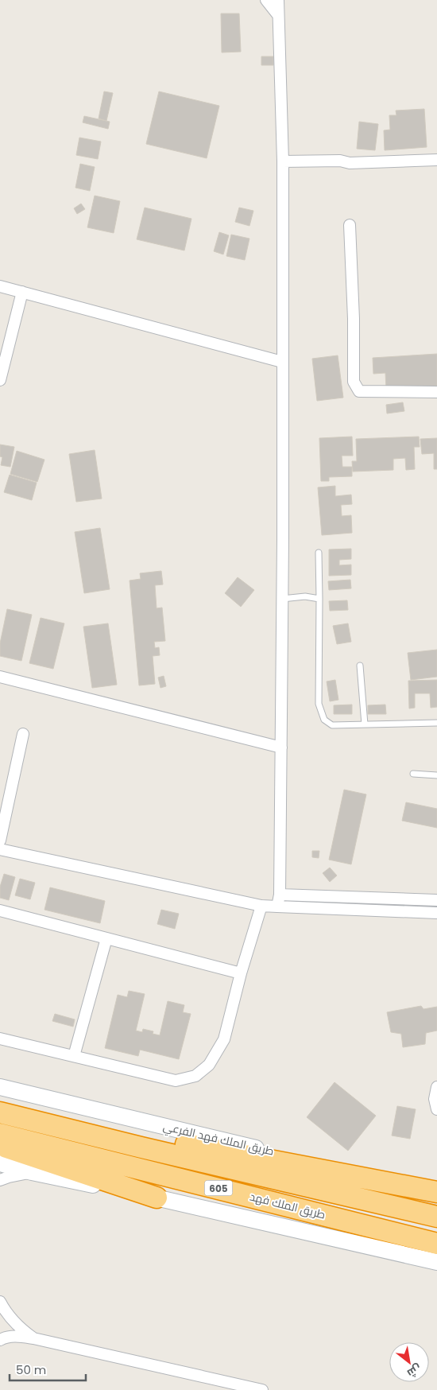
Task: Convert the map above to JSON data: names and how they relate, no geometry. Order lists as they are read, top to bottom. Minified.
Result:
{"streets":{"highway":["605","طريق الملك فهد"],"main road":["طريق الملك فهد الفرعي"]},"scale_bar":"50 m","north":"bottom right"}
